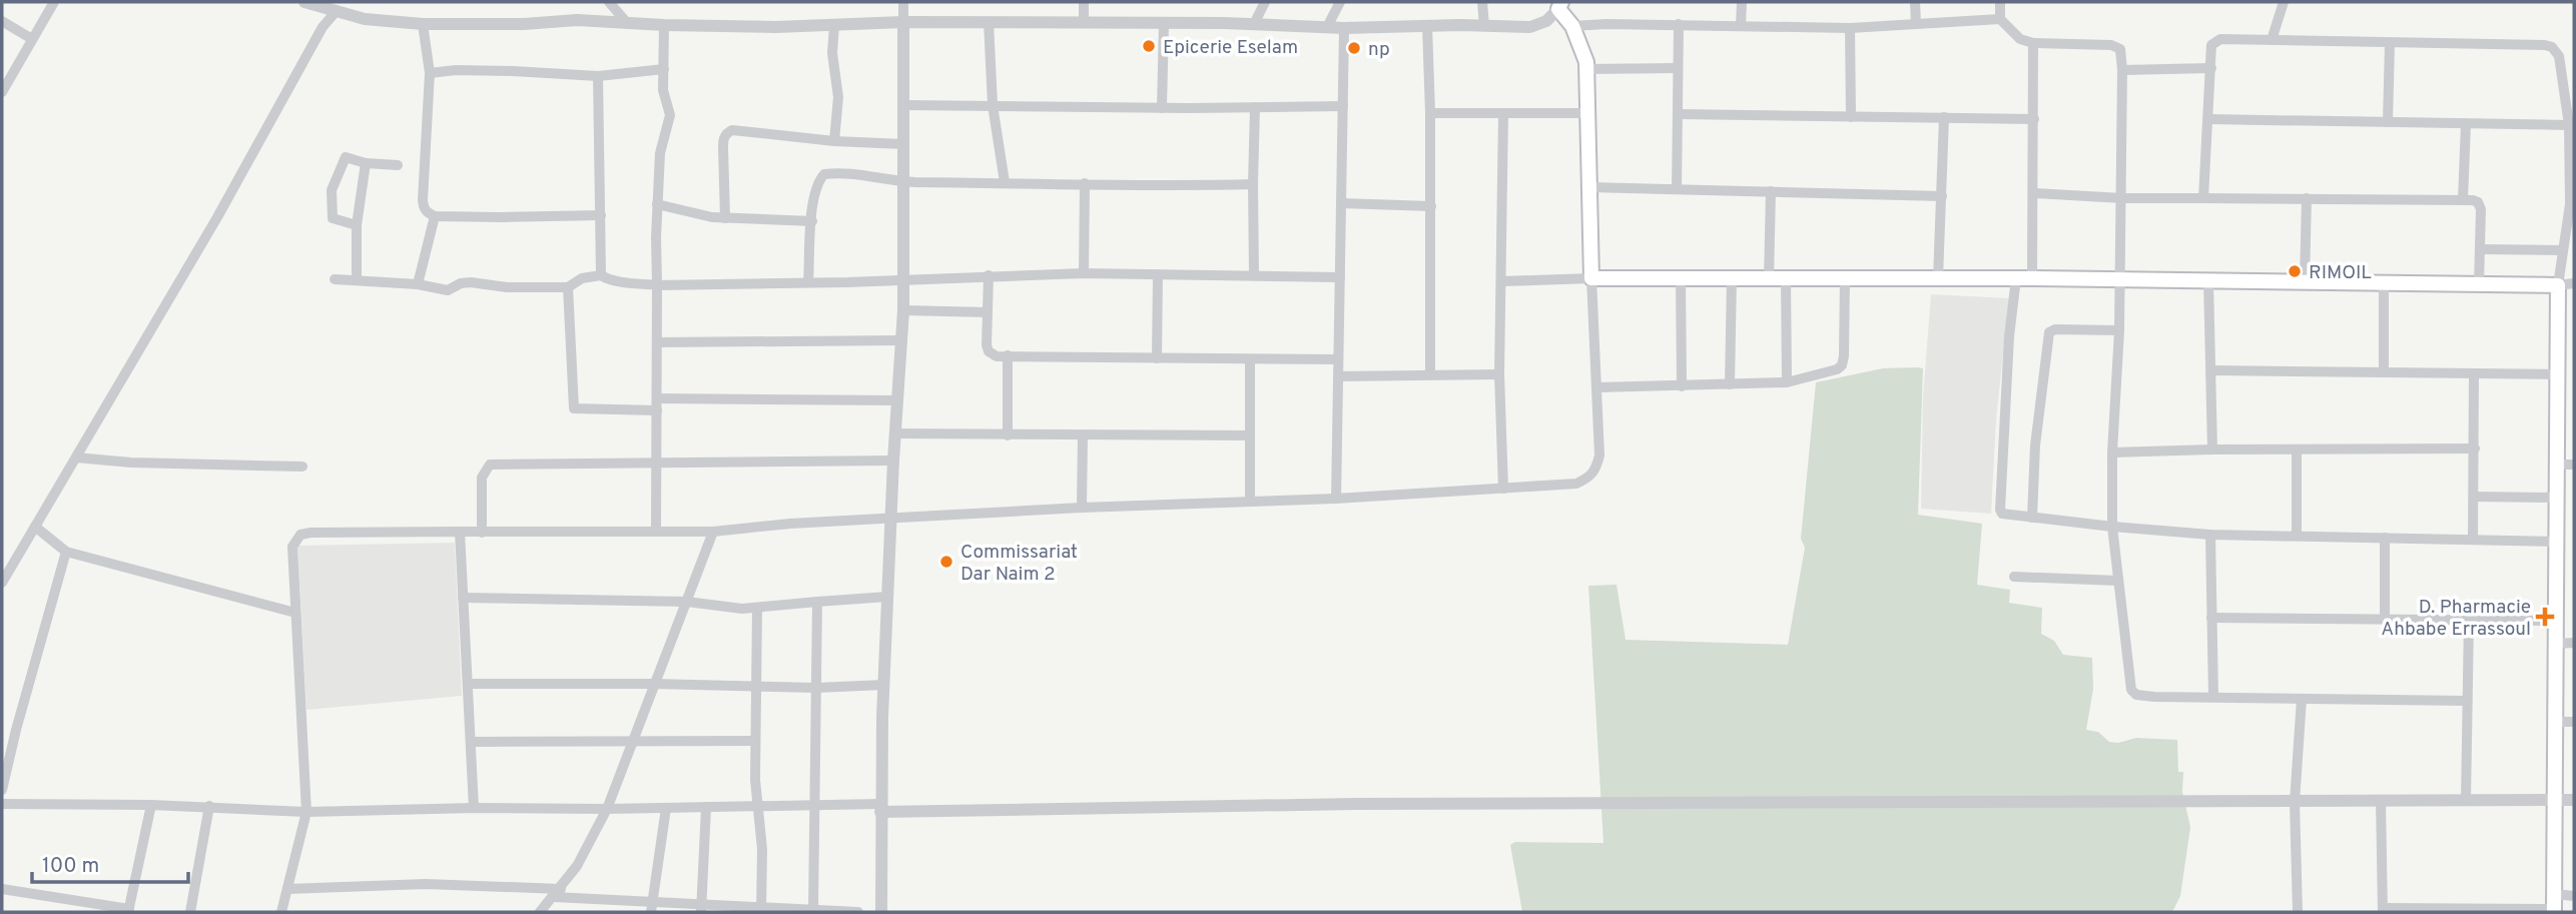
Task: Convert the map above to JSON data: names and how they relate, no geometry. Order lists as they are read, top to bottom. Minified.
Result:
{"places":{"other":["Epicerie Eselam","np","RIMOIL","Commissariat Dar Naim 2"],"health":["D. Pharmacie Ahbabe Errassoul"]},"scale_bar":"100 m"}
